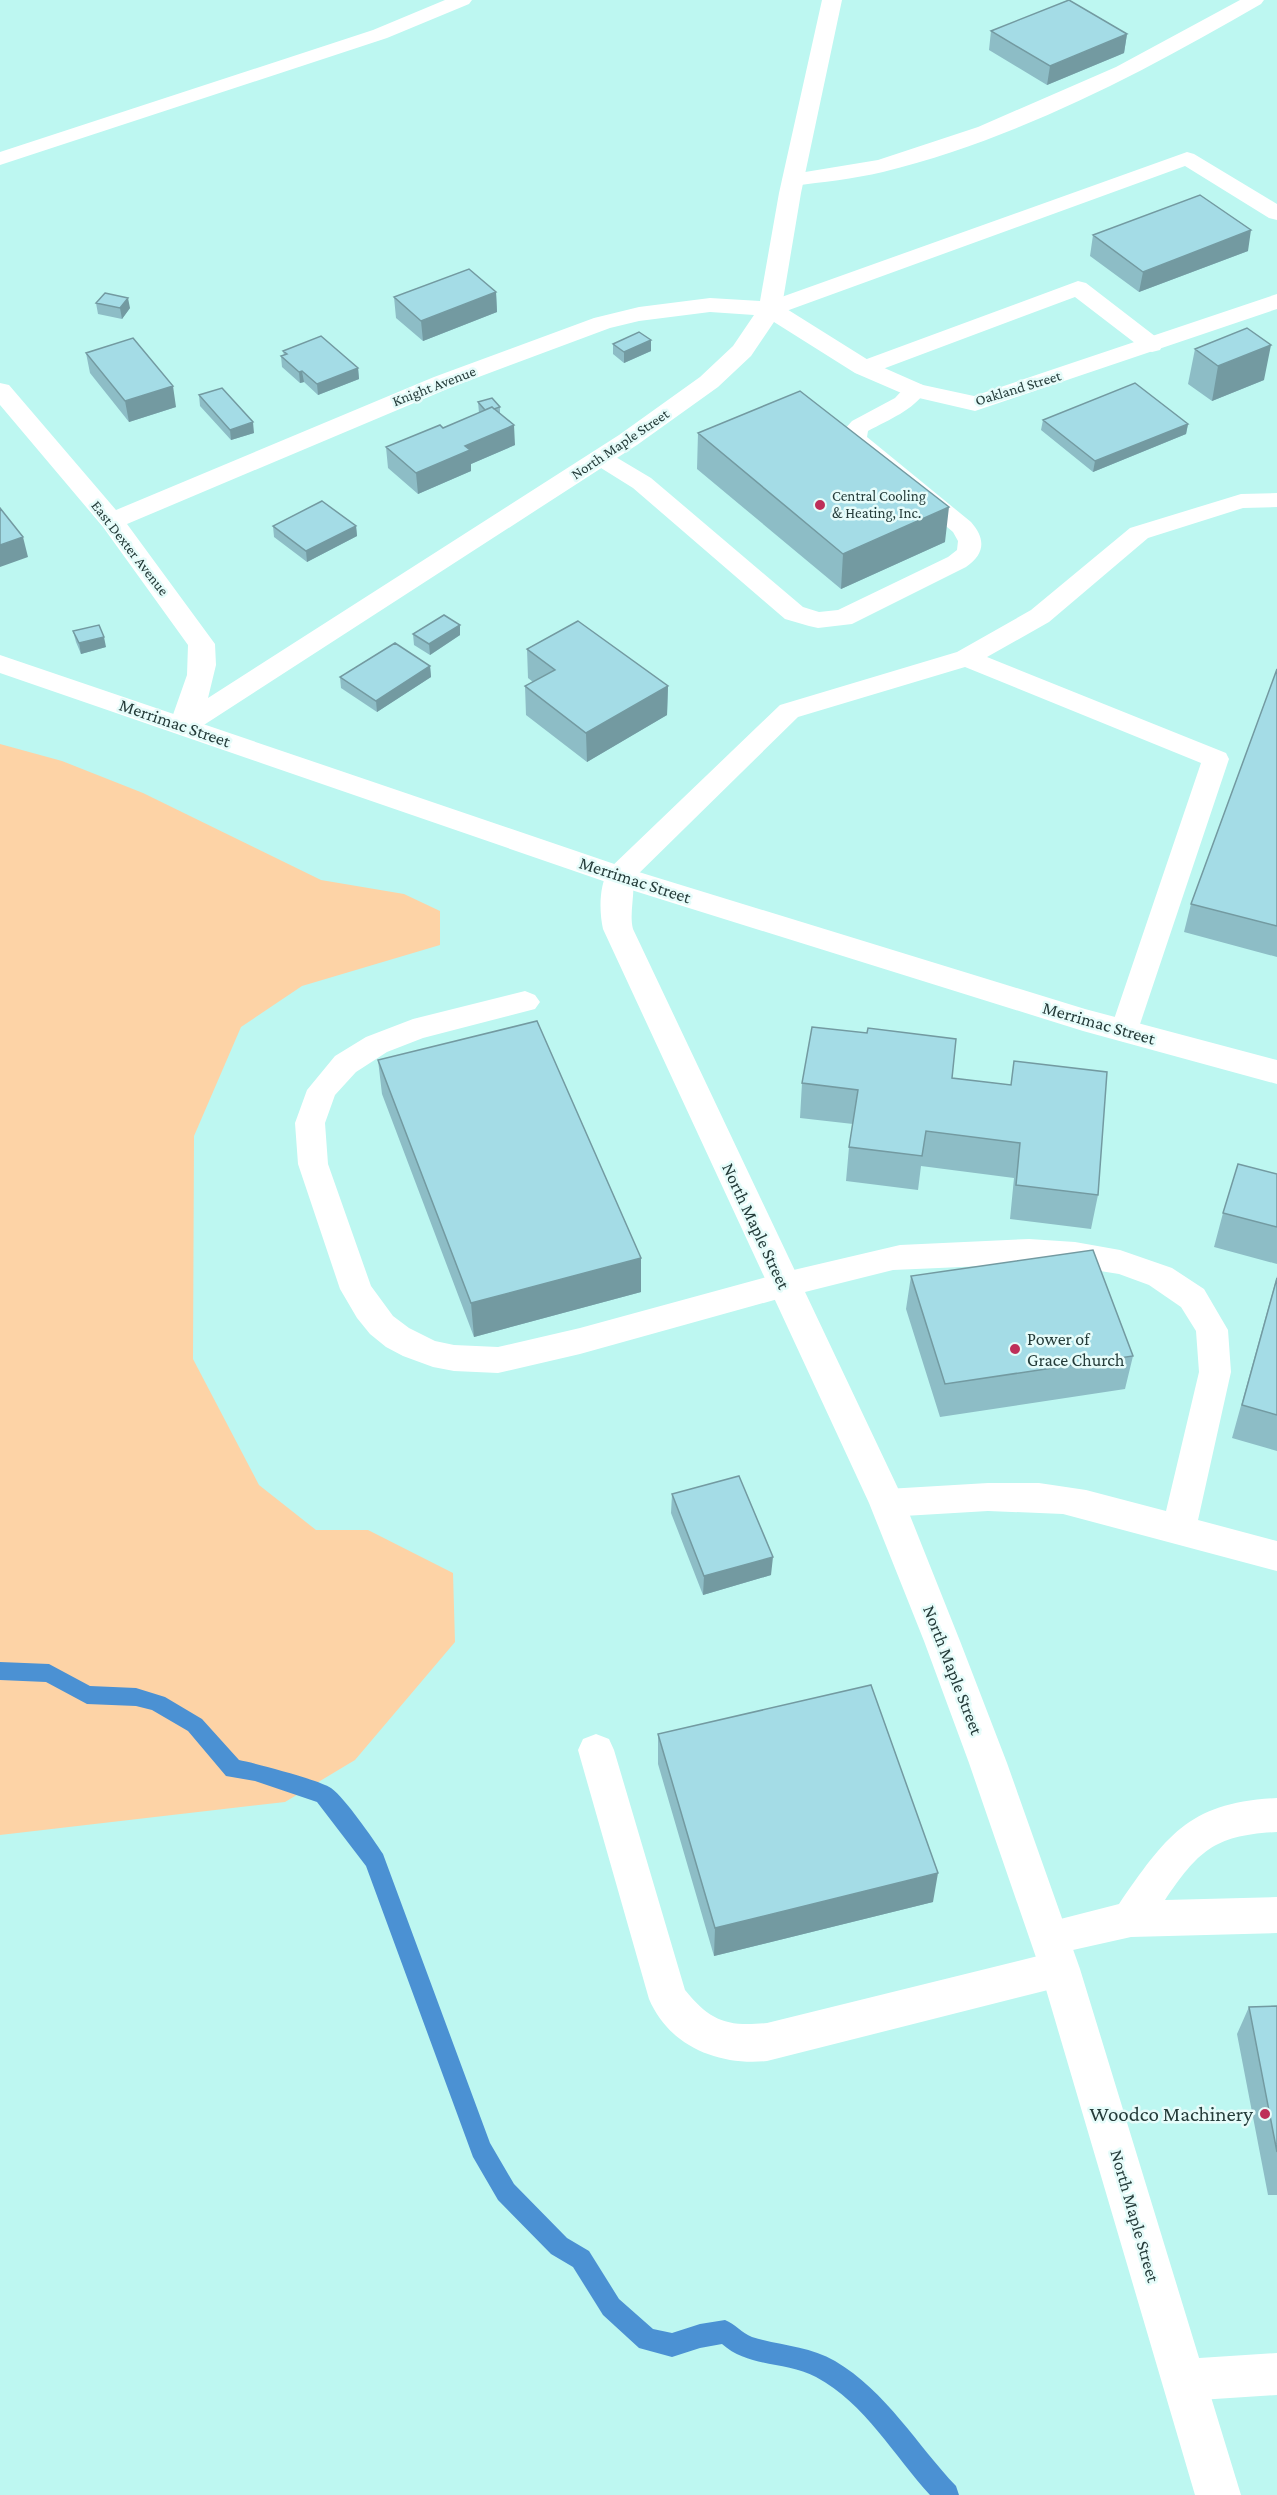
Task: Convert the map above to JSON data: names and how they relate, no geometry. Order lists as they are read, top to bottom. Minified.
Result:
{"streets":{"street":["Knight Avenue","Oakland Street","North Maple Street","East Dexter Avenue","Merrimac Street"]},"crossings":[["Knight Avenue","Oakland Street"],["Knight Avenue","North Maple Street"],["Knight Avenue","East Dexter Avenue"],["Oakland Street","North Maple Street"],["North Maple Street","East Dexter Avenue"],["North Maple Street","Merrimac Street"],["East Dexter Avenue","Merrimac Street"]],"places":["Central Cooling & Heating, Inc.","Power of Grace Church","Woodco Machinery"]}
